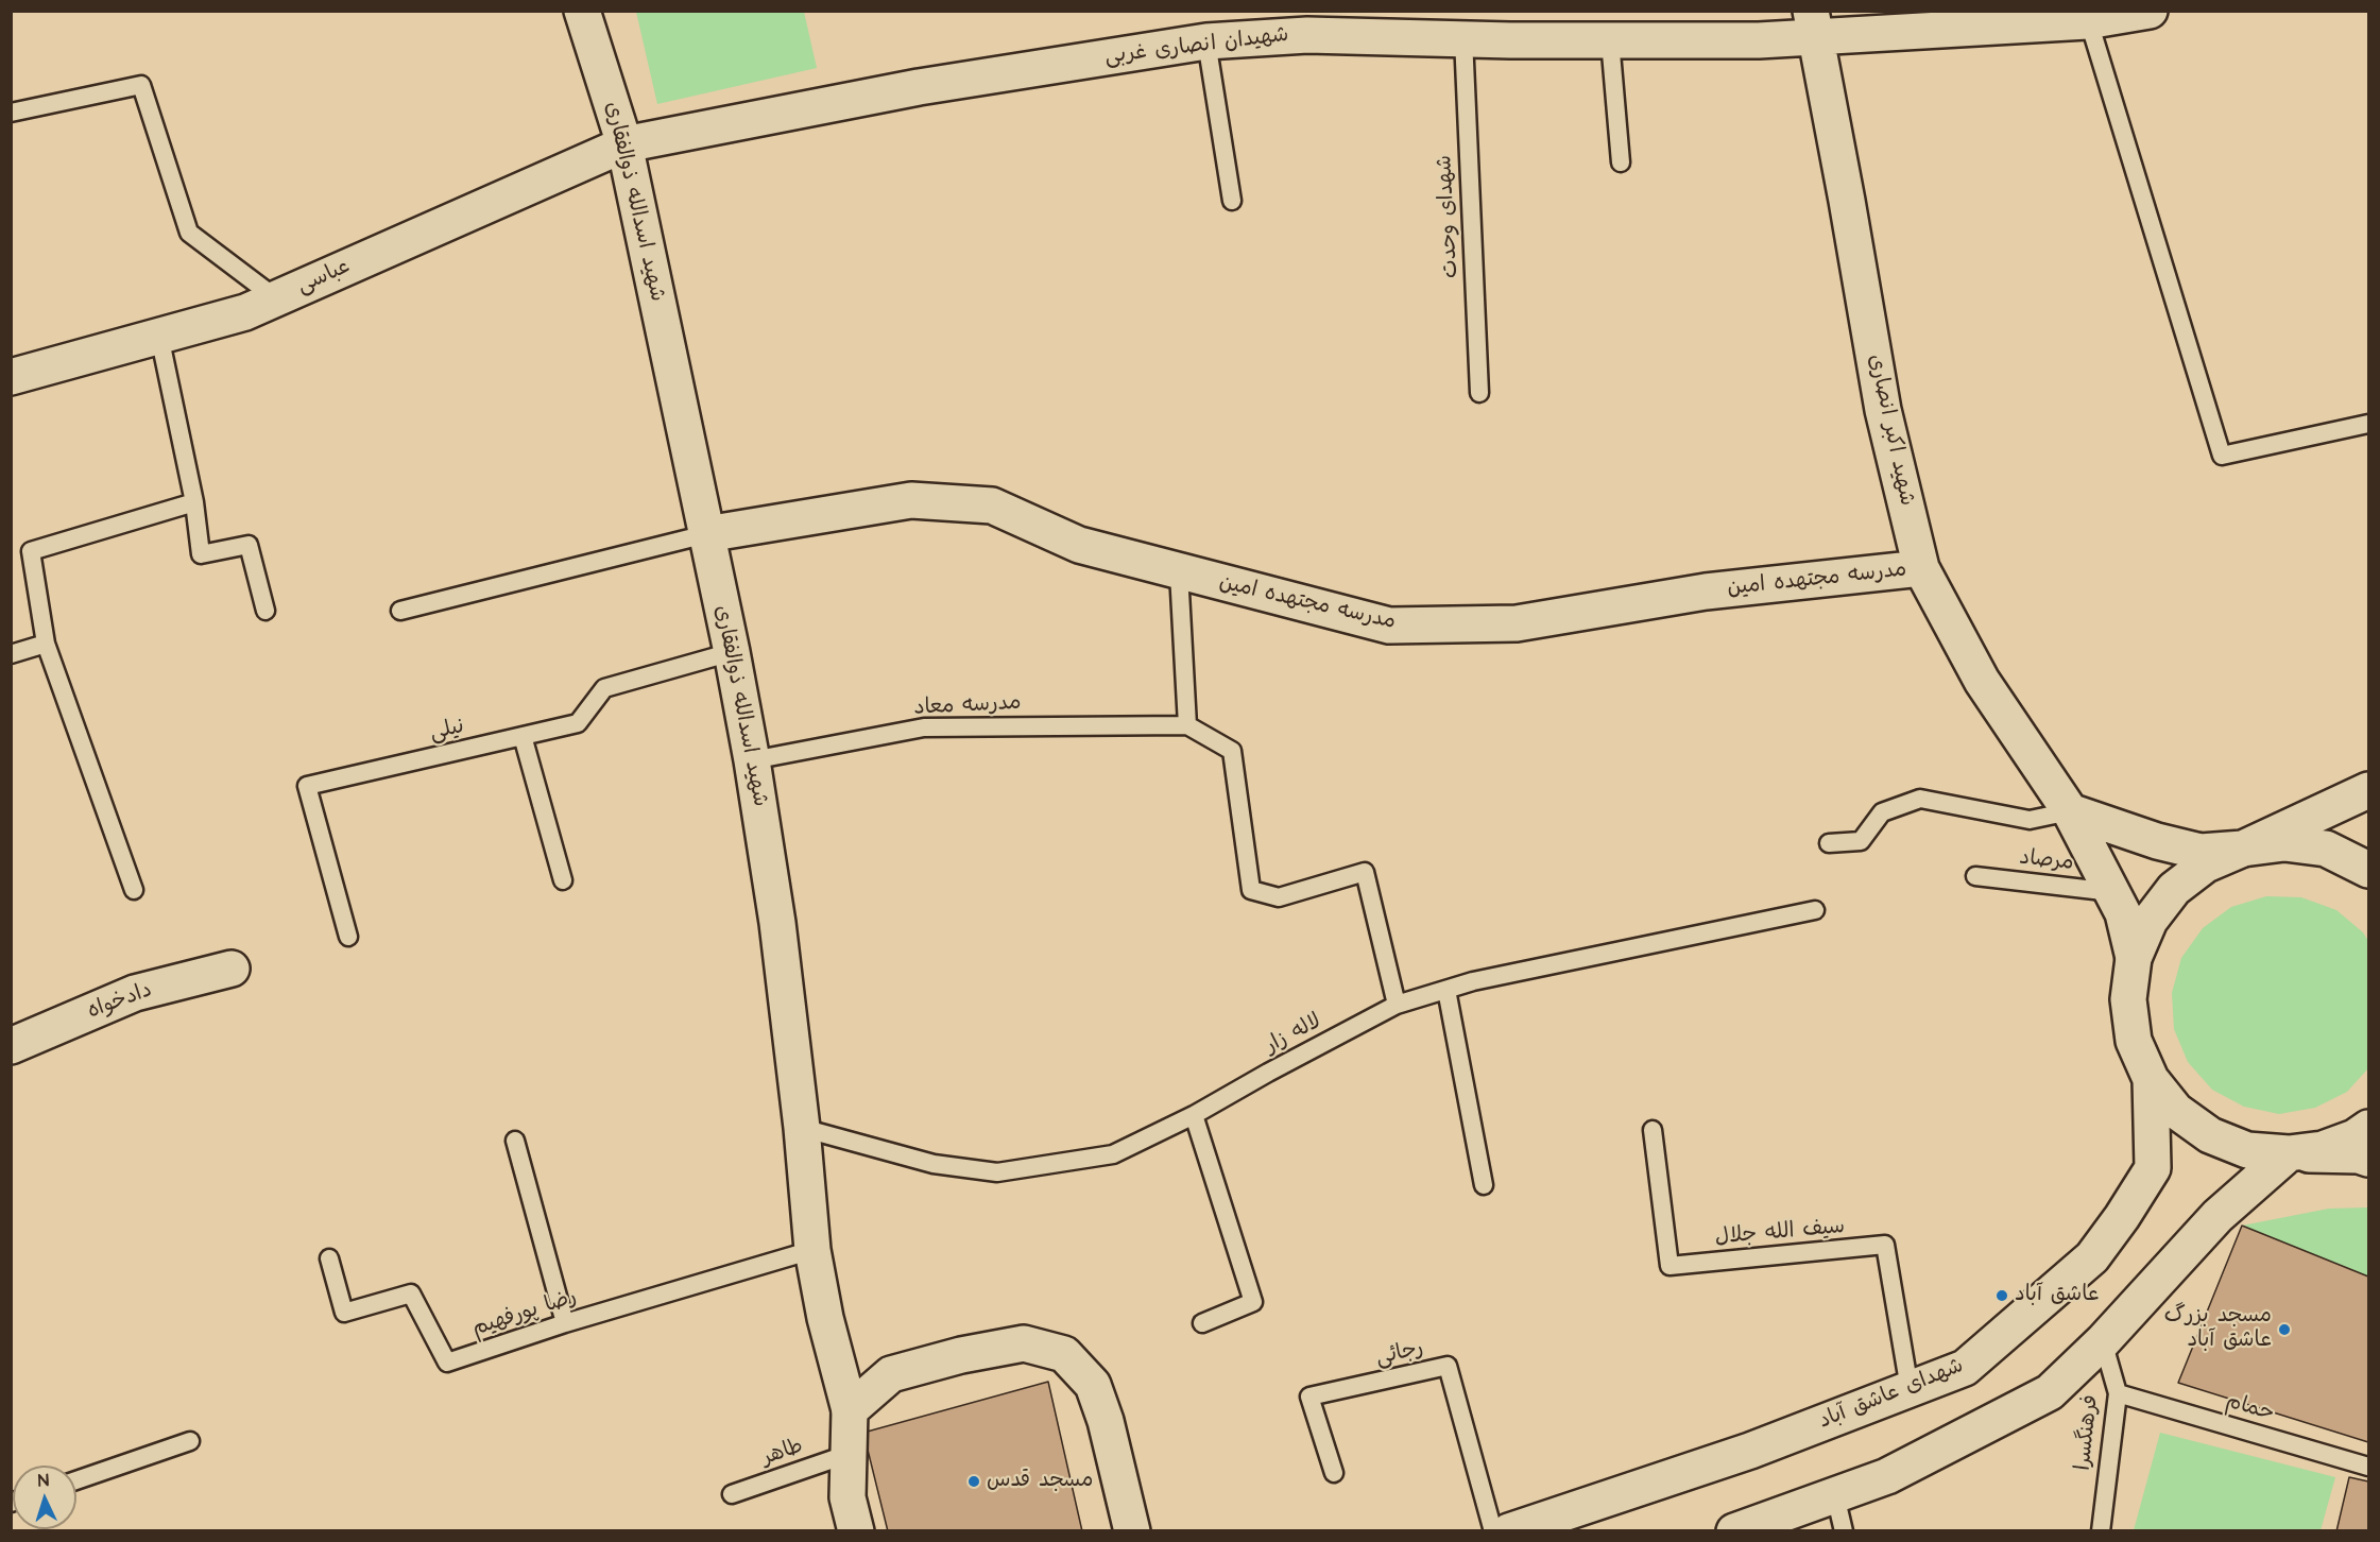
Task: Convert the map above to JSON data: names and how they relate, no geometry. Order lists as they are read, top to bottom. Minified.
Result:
{"streets":{"street":["شهیدان انصاری غربی","شهید اسدالله ذوالفقاری","عباسی","شهید اکبر انصاری","مدرسه مجتهده امین","دادخواه","شهدای عاشق آباد"],"lane":["شهدای وحدت","مدرسه معاد","نیلی","مرصاد","لاله زار","سیف الله جلال","رضا پورفهیم","رجائی","حمام","فرهنگسرا","طاهر"]},"crossings":[["شهیدان انصاری غربی","شهید اسدالله ذوالفقاری"],["شهیدان انصاری غربی","شهدای وحدت"],["شهیدان انصاری غربی","عباسی"],["شهیدان انصاری غربی","شهید اکبر انصاری"],["شهید اسدالله ذوالفقاری","عباسی"],["شهید اسدالله ذوالفقاری","مدرسه مجتهده امین"],["شهید اسدالله ذوالفقاری","مدرسه معاد"],["شهید اسدالله ذوالفقاری","نیلی"],["شهید اسدالله ذوالفقاری","لاله زار"],["شهید اسدالله ذوالفقاری","رضا پورفهیم"],["شهید اسدالله ذوالفقاری","طاهر"],["شهید اکبر انصاری","مدرسه مجتهده امین"],["شهید اکبر انصاری","مرصاد"],["سیف الله جلال","شهدای عاشق آباد"],["حمام","فرهنگسرا"]],"places":["عاشق آباد","مسجد بزرگ عاشق آباد","مسجد قدس"],"north":"top"}
